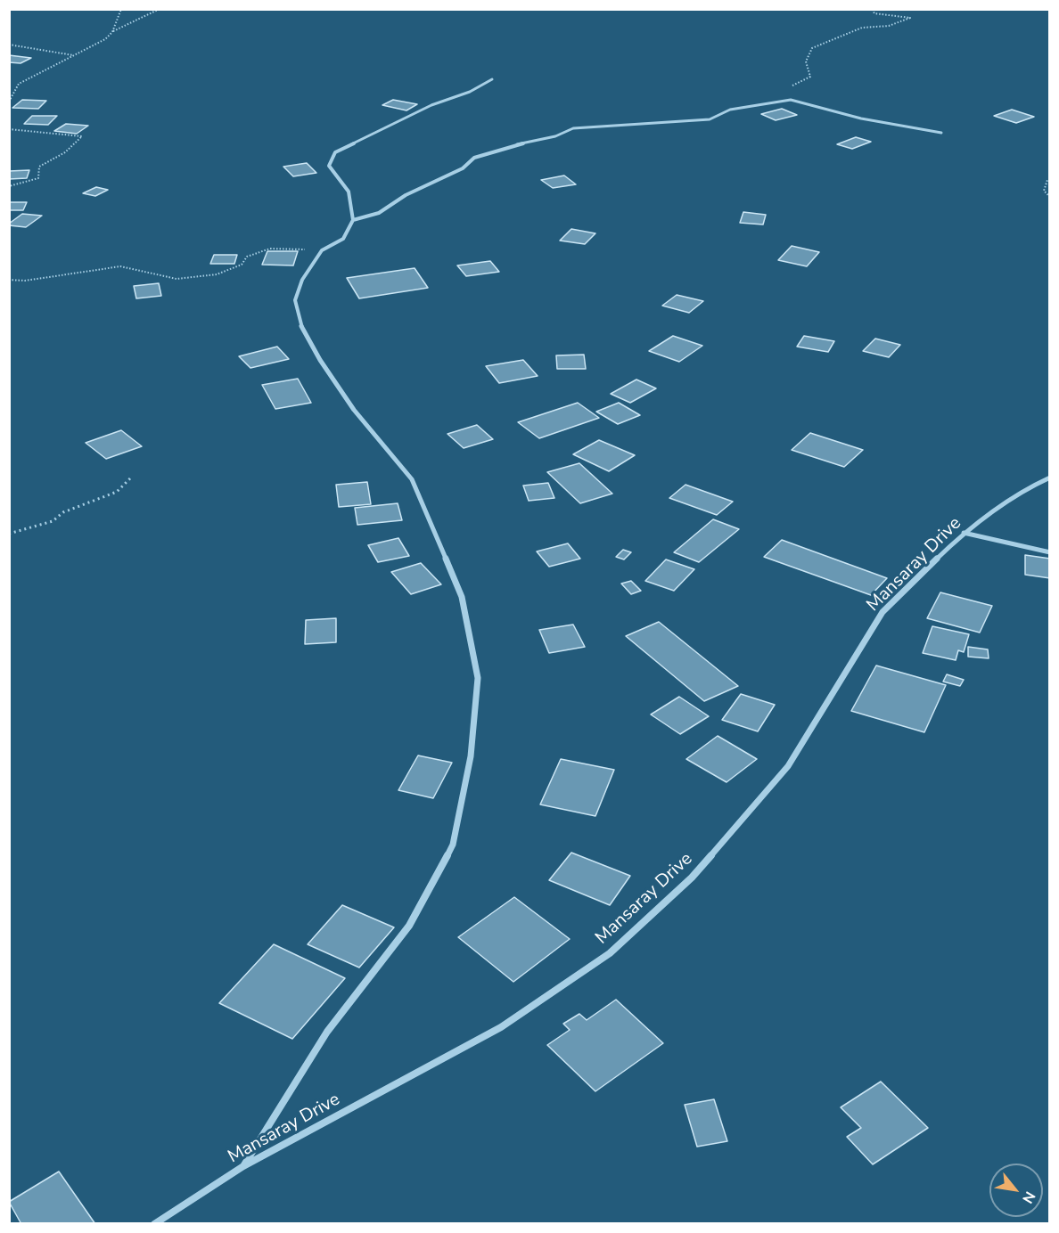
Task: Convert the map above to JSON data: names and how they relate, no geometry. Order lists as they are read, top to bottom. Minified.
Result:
{"streets":{"street":["Mansaray Drive"]},"north":"bottom right"}
